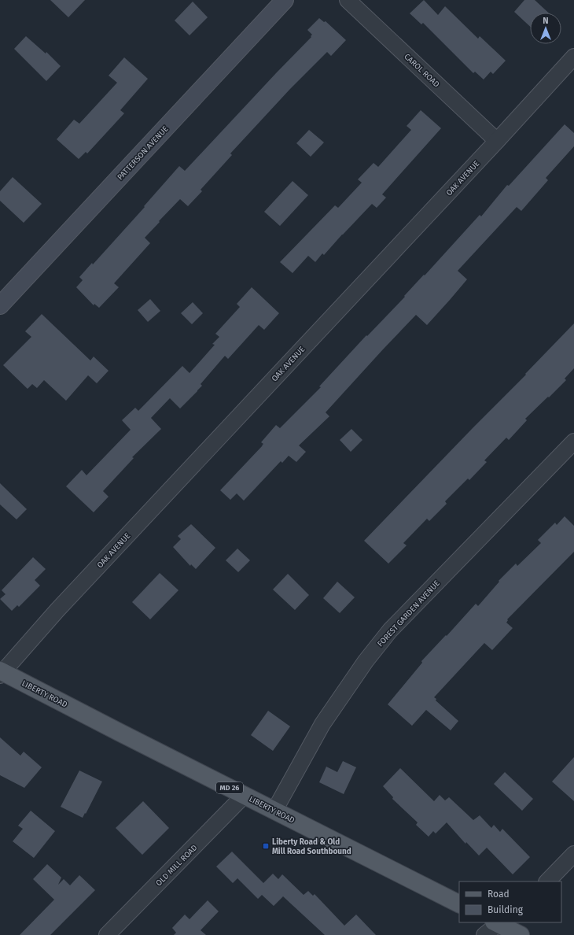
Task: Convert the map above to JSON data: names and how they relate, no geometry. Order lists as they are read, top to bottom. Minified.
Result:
{"streets":{"main road":["PATTERSON AVENUE","LIBERTY ROAD","MD 26"],"street":["CAROL ROAD","OAK AVENUE","FOREST GARDEN AVENUE","OLD MILL ROAD"]},"crossings":[["CAROL ROAD","OAK AVENUE"],["OAK AVENUE","LIBERTY ROAD"],["FOREST GARDEN AVENUE","LIBERTY ROAD"],["LIBERTY ROAD","OLD MILL ROAD"]],"places":{"transit":["Liberty Road & Old Mill Road Southbound"]},"legend":["Road","Building"],"north":"top"}
